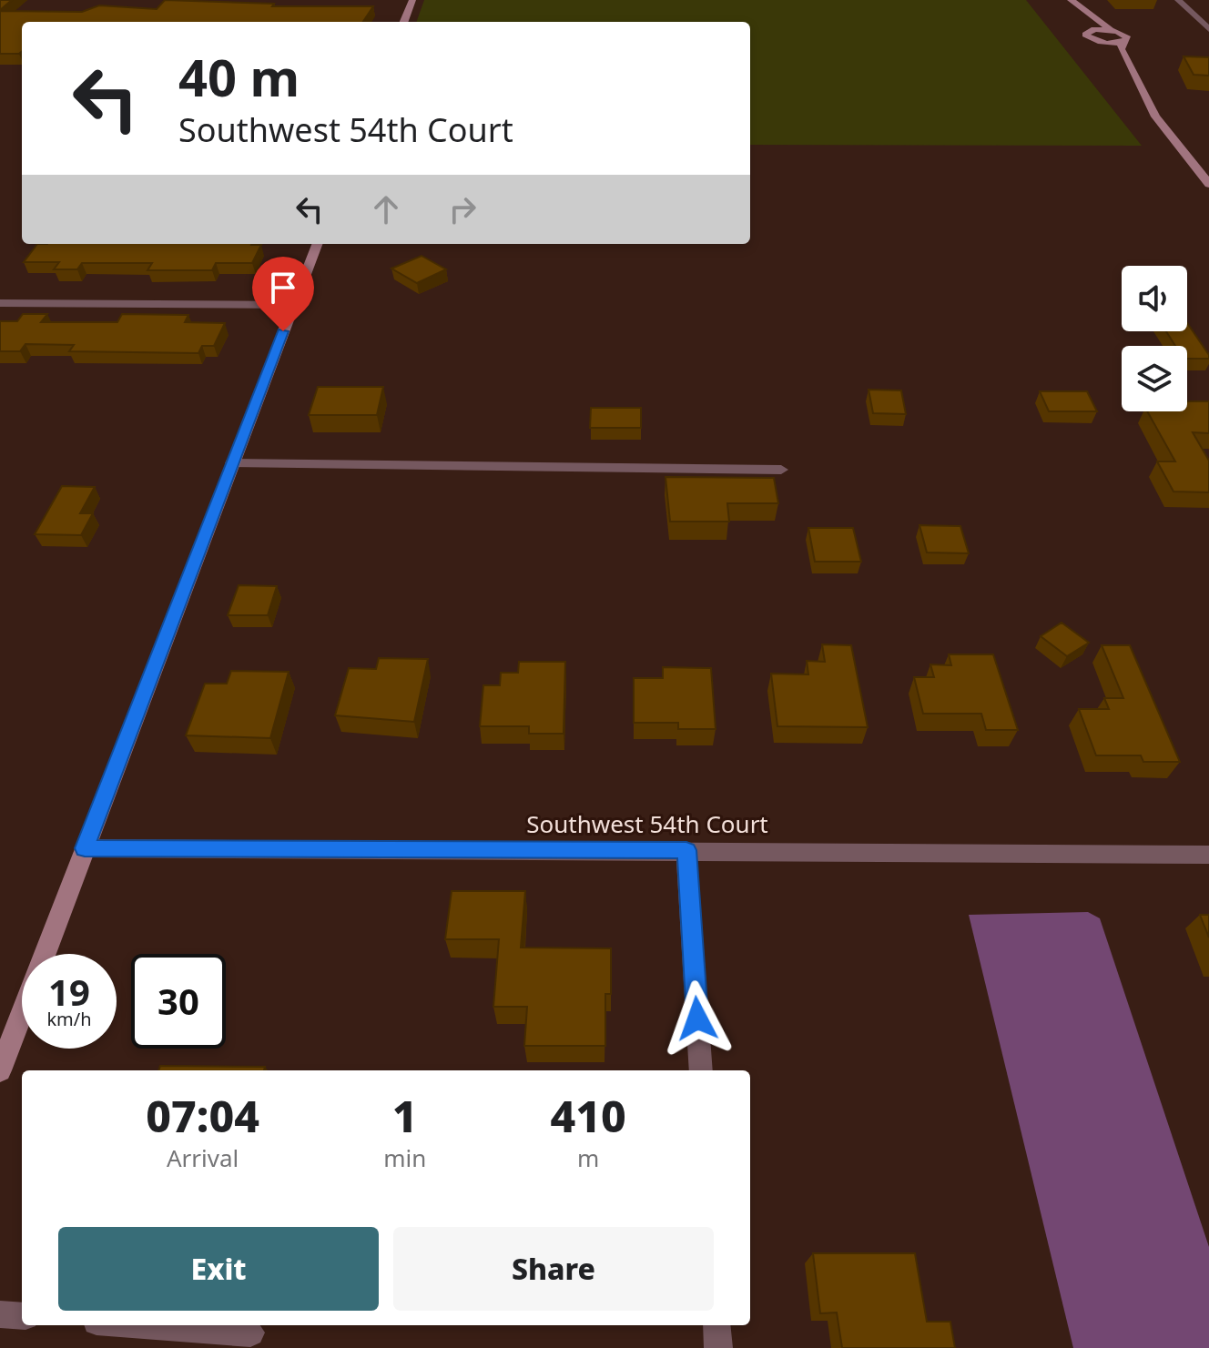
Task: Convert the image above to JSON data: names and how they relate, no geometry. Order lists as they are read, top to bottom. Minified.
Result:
{"streets":{"street":["Southwest 54th Court"]},"page":{"turn":["40 m","Southwest 54th Court"],"speed":"19 km/h","limit":"30","eta":["07:04","Arrival","1","min","410","m"],"buttons":["Exit","Share"]}}
